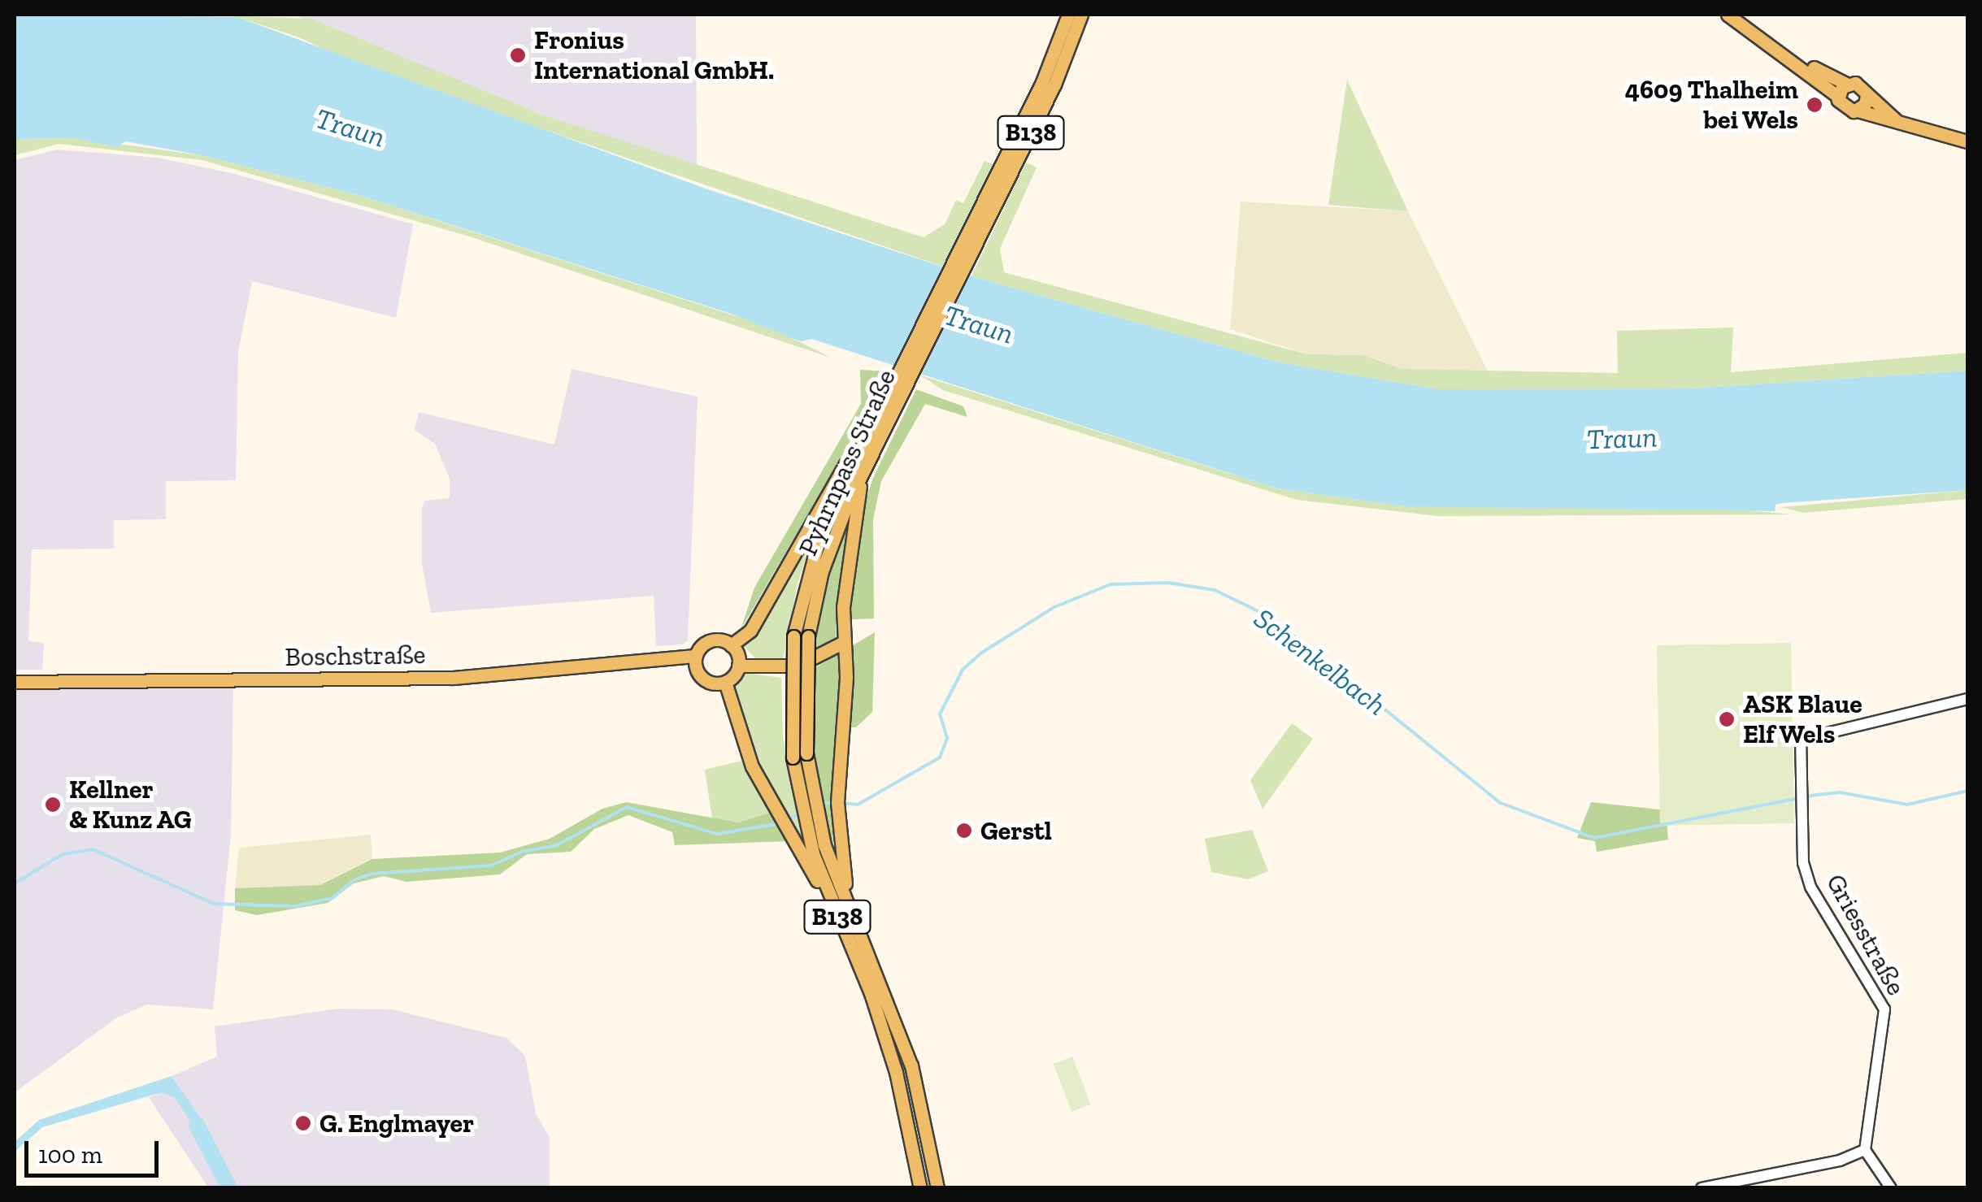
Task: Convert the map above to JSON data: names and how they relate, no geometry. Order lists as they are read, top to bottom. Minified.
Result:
{"streets":{"main road":["B138","Pyhrnpass Straße","Boschstraße"],"street":["Griesstraße"]},"water":["Traun","Schenkelbach"],"places":["Fronius International GmbH.","4609 Thalheim bei Wels","ASK Blaue Elf Wels","Kellner & Kunz AG","Gerstl","G. Englmayer"],"scale_bar":"100 m"}
